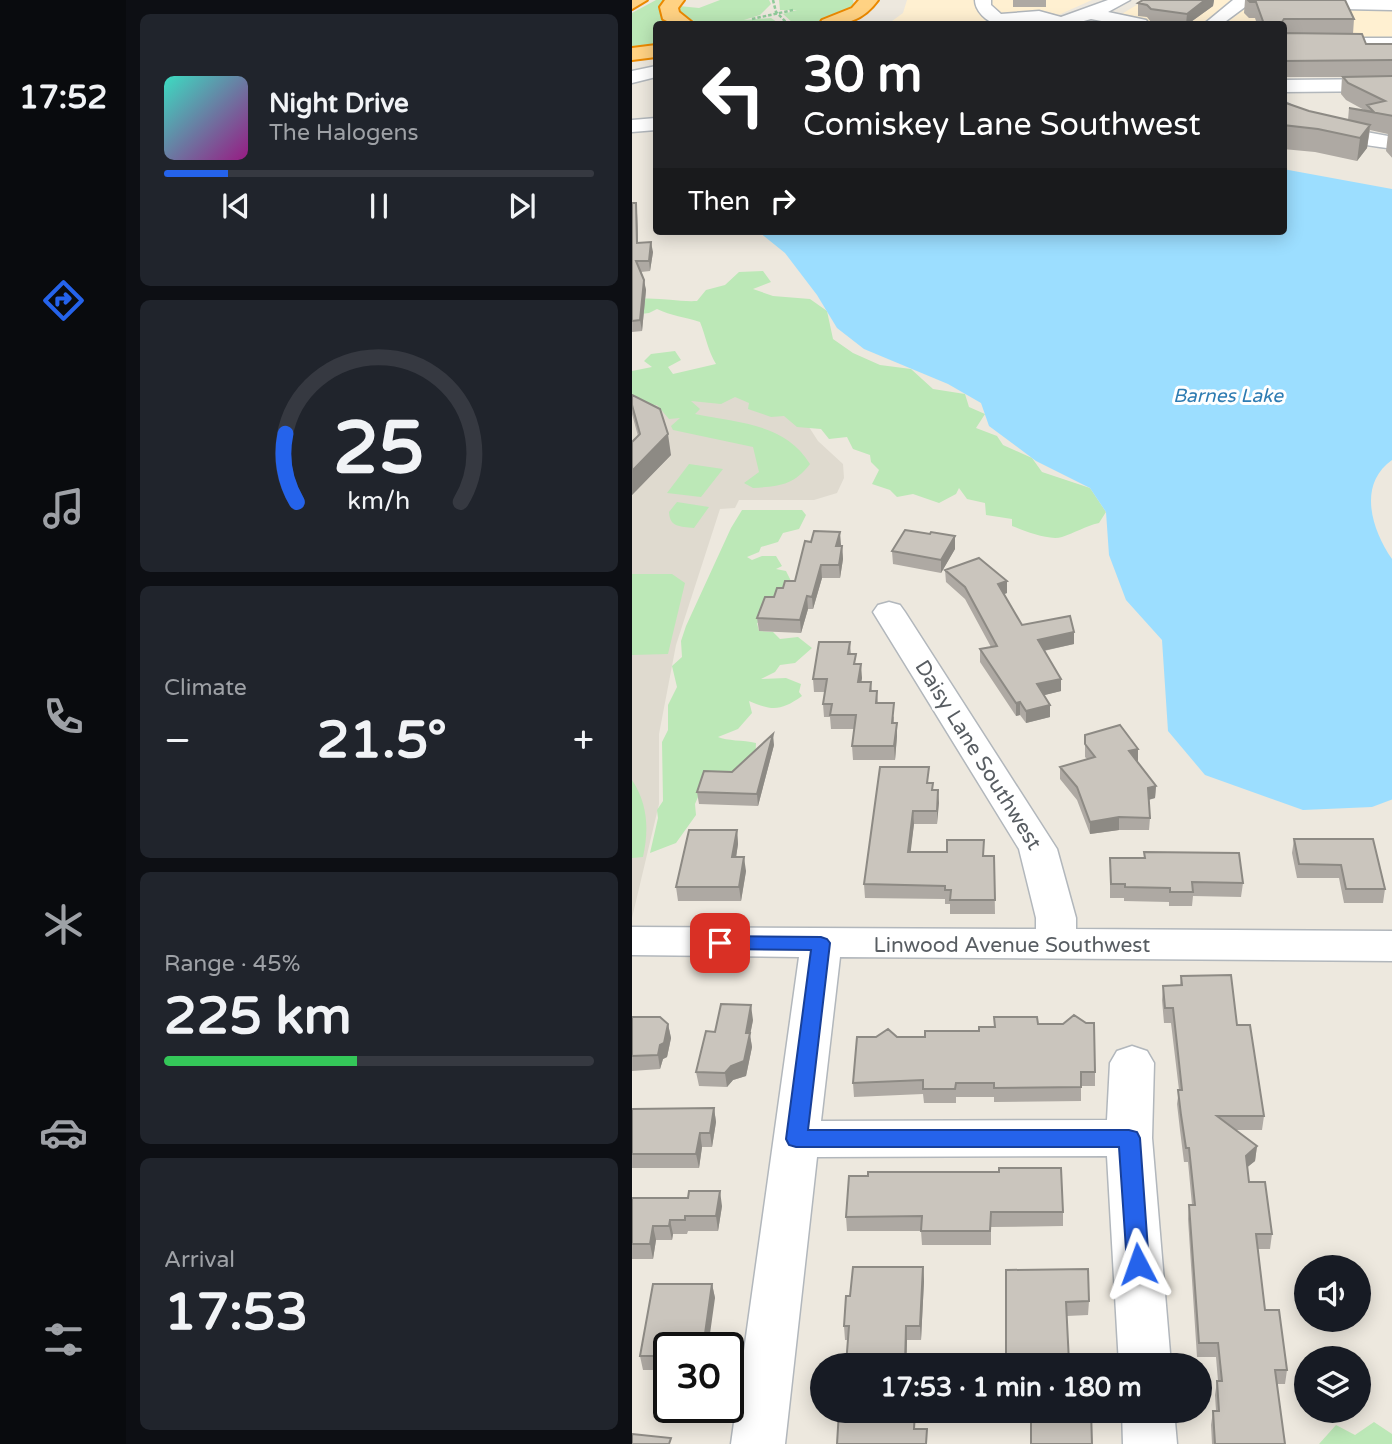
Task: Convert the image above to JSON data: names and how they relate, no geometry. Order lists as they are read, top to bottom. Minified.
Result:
{"streets":{"street":["Daisy Lane Southwest","Linwood Avenue Southwest"]},"crossings":[["Daisy Lane Southwest","Linwood Avenue Southwest"]],"water":["Barnes Lake"],"page":{"tabs":"17:52","turn":["30 m","Comiskey Lane Southwest"],"song":["Night Drive","The Halogens"],"then":"Then","tile":["Climate",["Range · 45%","225 km"],["Arrival","17:53"]],"heat":["−","21.5°","+"],"limit":"30","trip":"17:53 · 1 min · 180 m","gauge":["25","km/h"]}}
